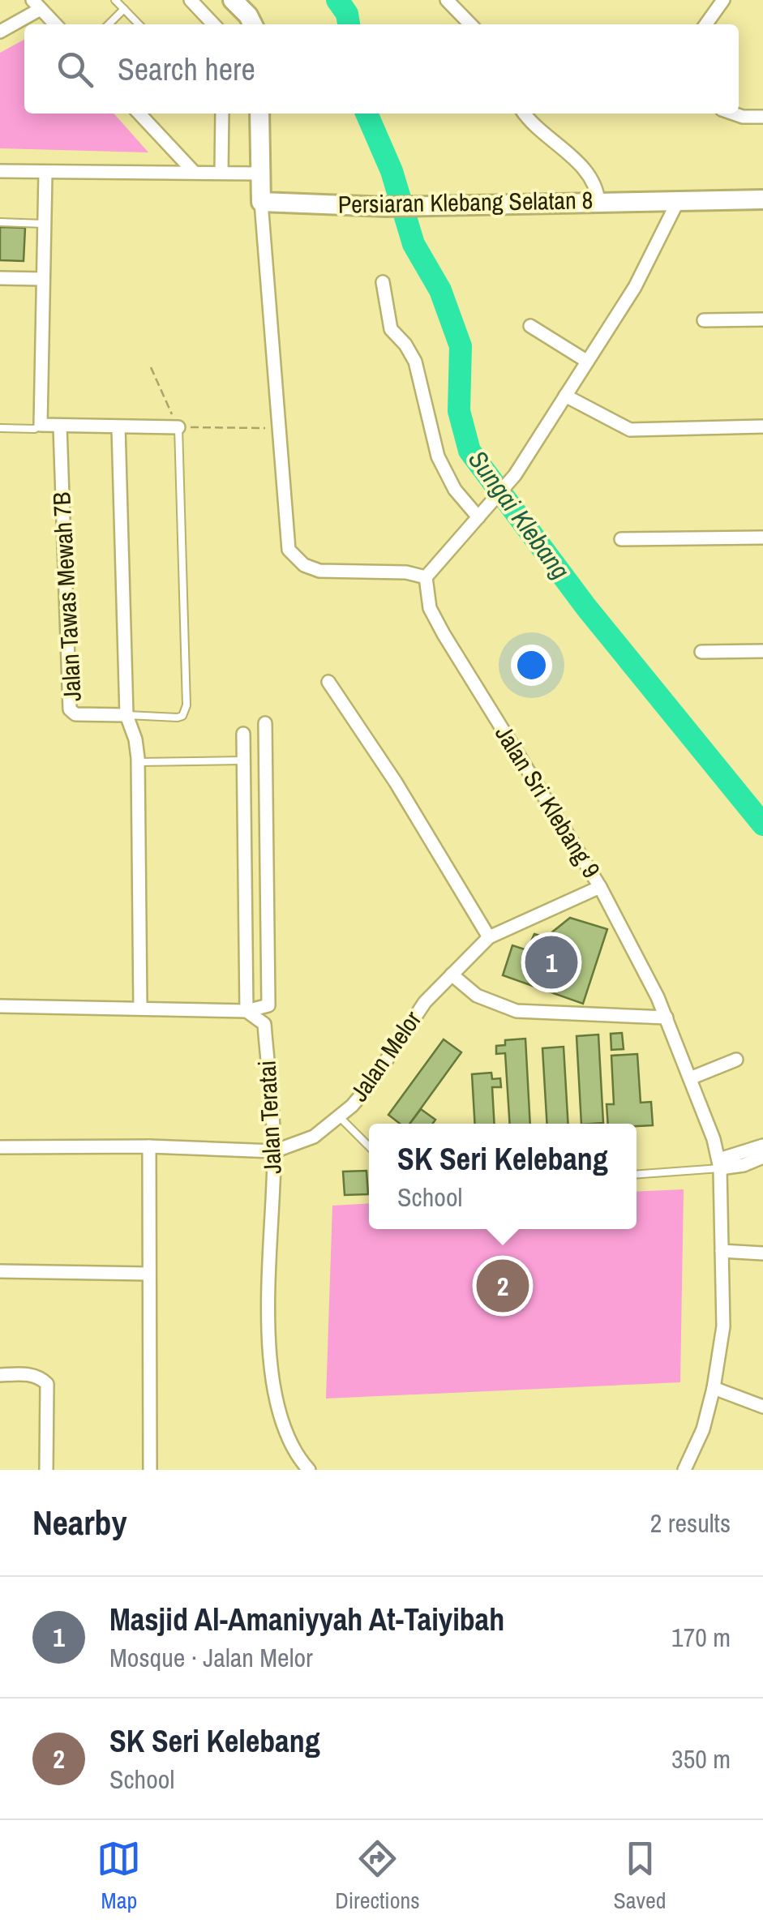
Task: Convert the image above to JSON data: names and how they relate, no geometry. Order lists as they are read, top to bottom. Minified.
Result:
{"streets":{"street":["Persiaran Klebang Selatan 8","Jalan Tawas Mewah 7B","Jalan Sri Klebang 9","Jalan Melor","Jalan Teratai"]},"crossings":[["Jalan Sri Klebang 9","Jalan Melor"],["Jalan Melor","Jalan Teratai"]],"water":["Sungai Klebang"],"page":{"search":"Search here","pins":["1","2"],"popup":["SK Seri Kelebang","School"],"heading":["Nearby","2 results"],"list":[{"mark":"1","name":"Masjid Al-Amaniyyah At-Taiyibah","note":"Mosque · Jalan Melor","value":"170 m"},{"mark":"2","name":"SK Seri Kelebang","note":"School","value":"350 m"}],"nav":["Map","Directions","Saved"]}}
